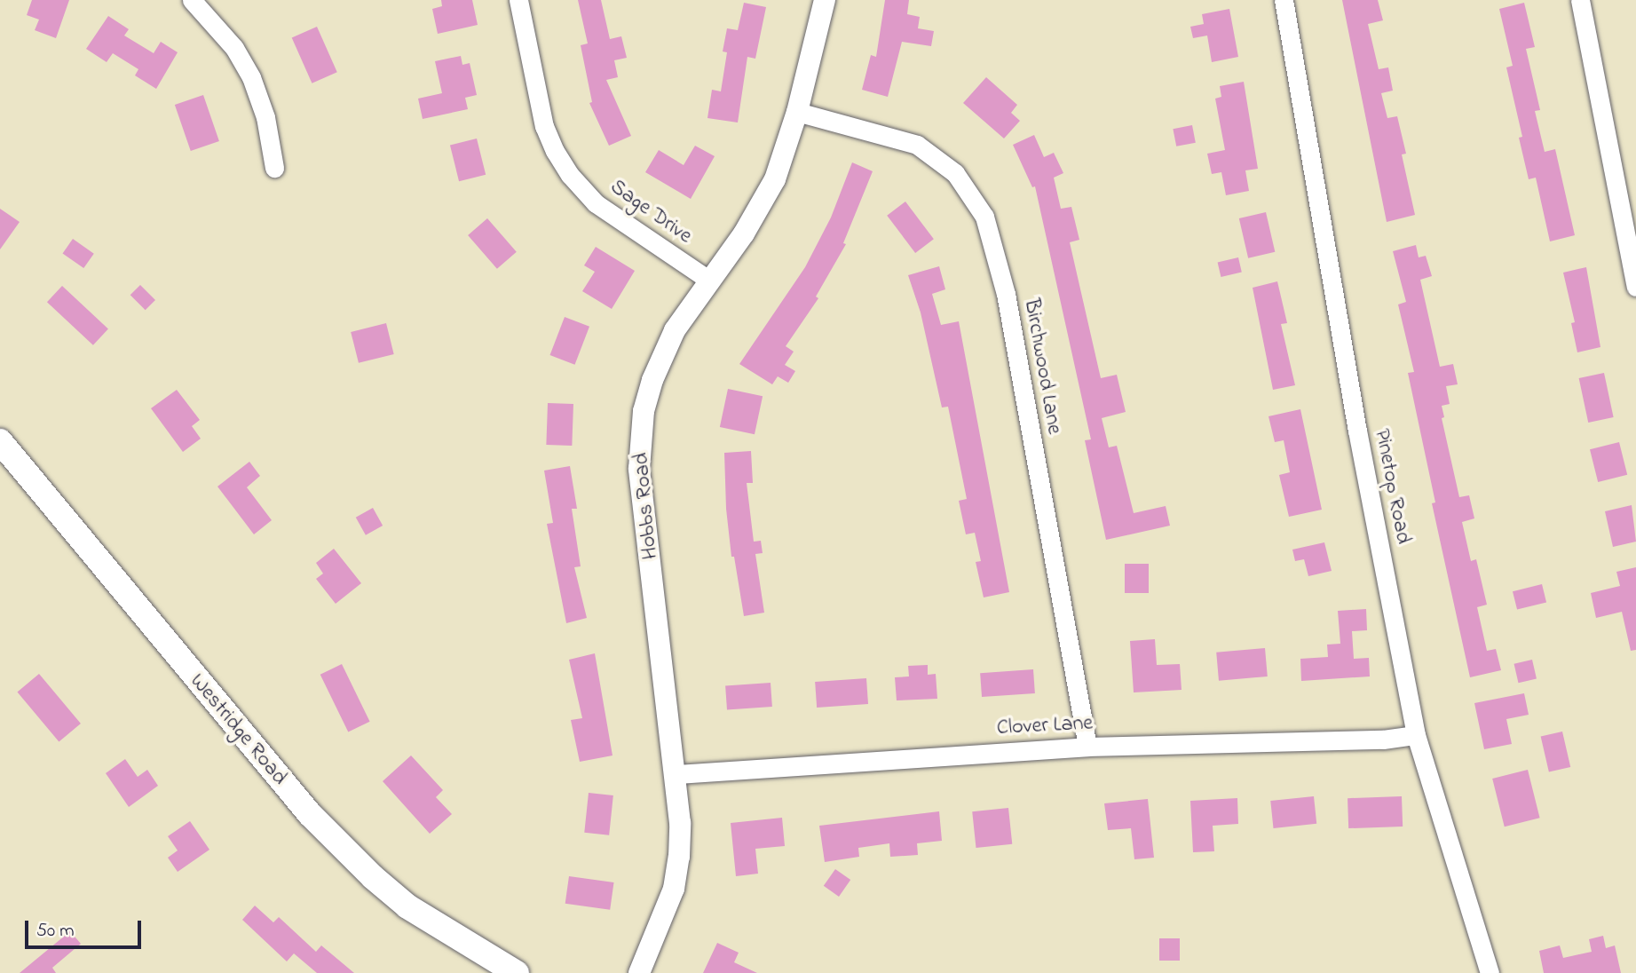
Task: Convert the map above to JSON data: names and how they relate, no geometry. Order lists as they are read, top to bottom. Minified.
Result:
{"streets":{"main road":["Westridge Road"],"street":["Sage Drive","Birchwood Lane","Pinetop Road","Hobbs Road","Clover Lane"]},"crossings":[["Sage Drive","Hobbs Road"],["Birchwood Lane","Hobbs Road"],["Birchwood Lane","Clover Lane"],["Pinetop Road","Clover Lane"],["Hobbs Road","Clover Lane"]],"scale_bar":"50 m"}
